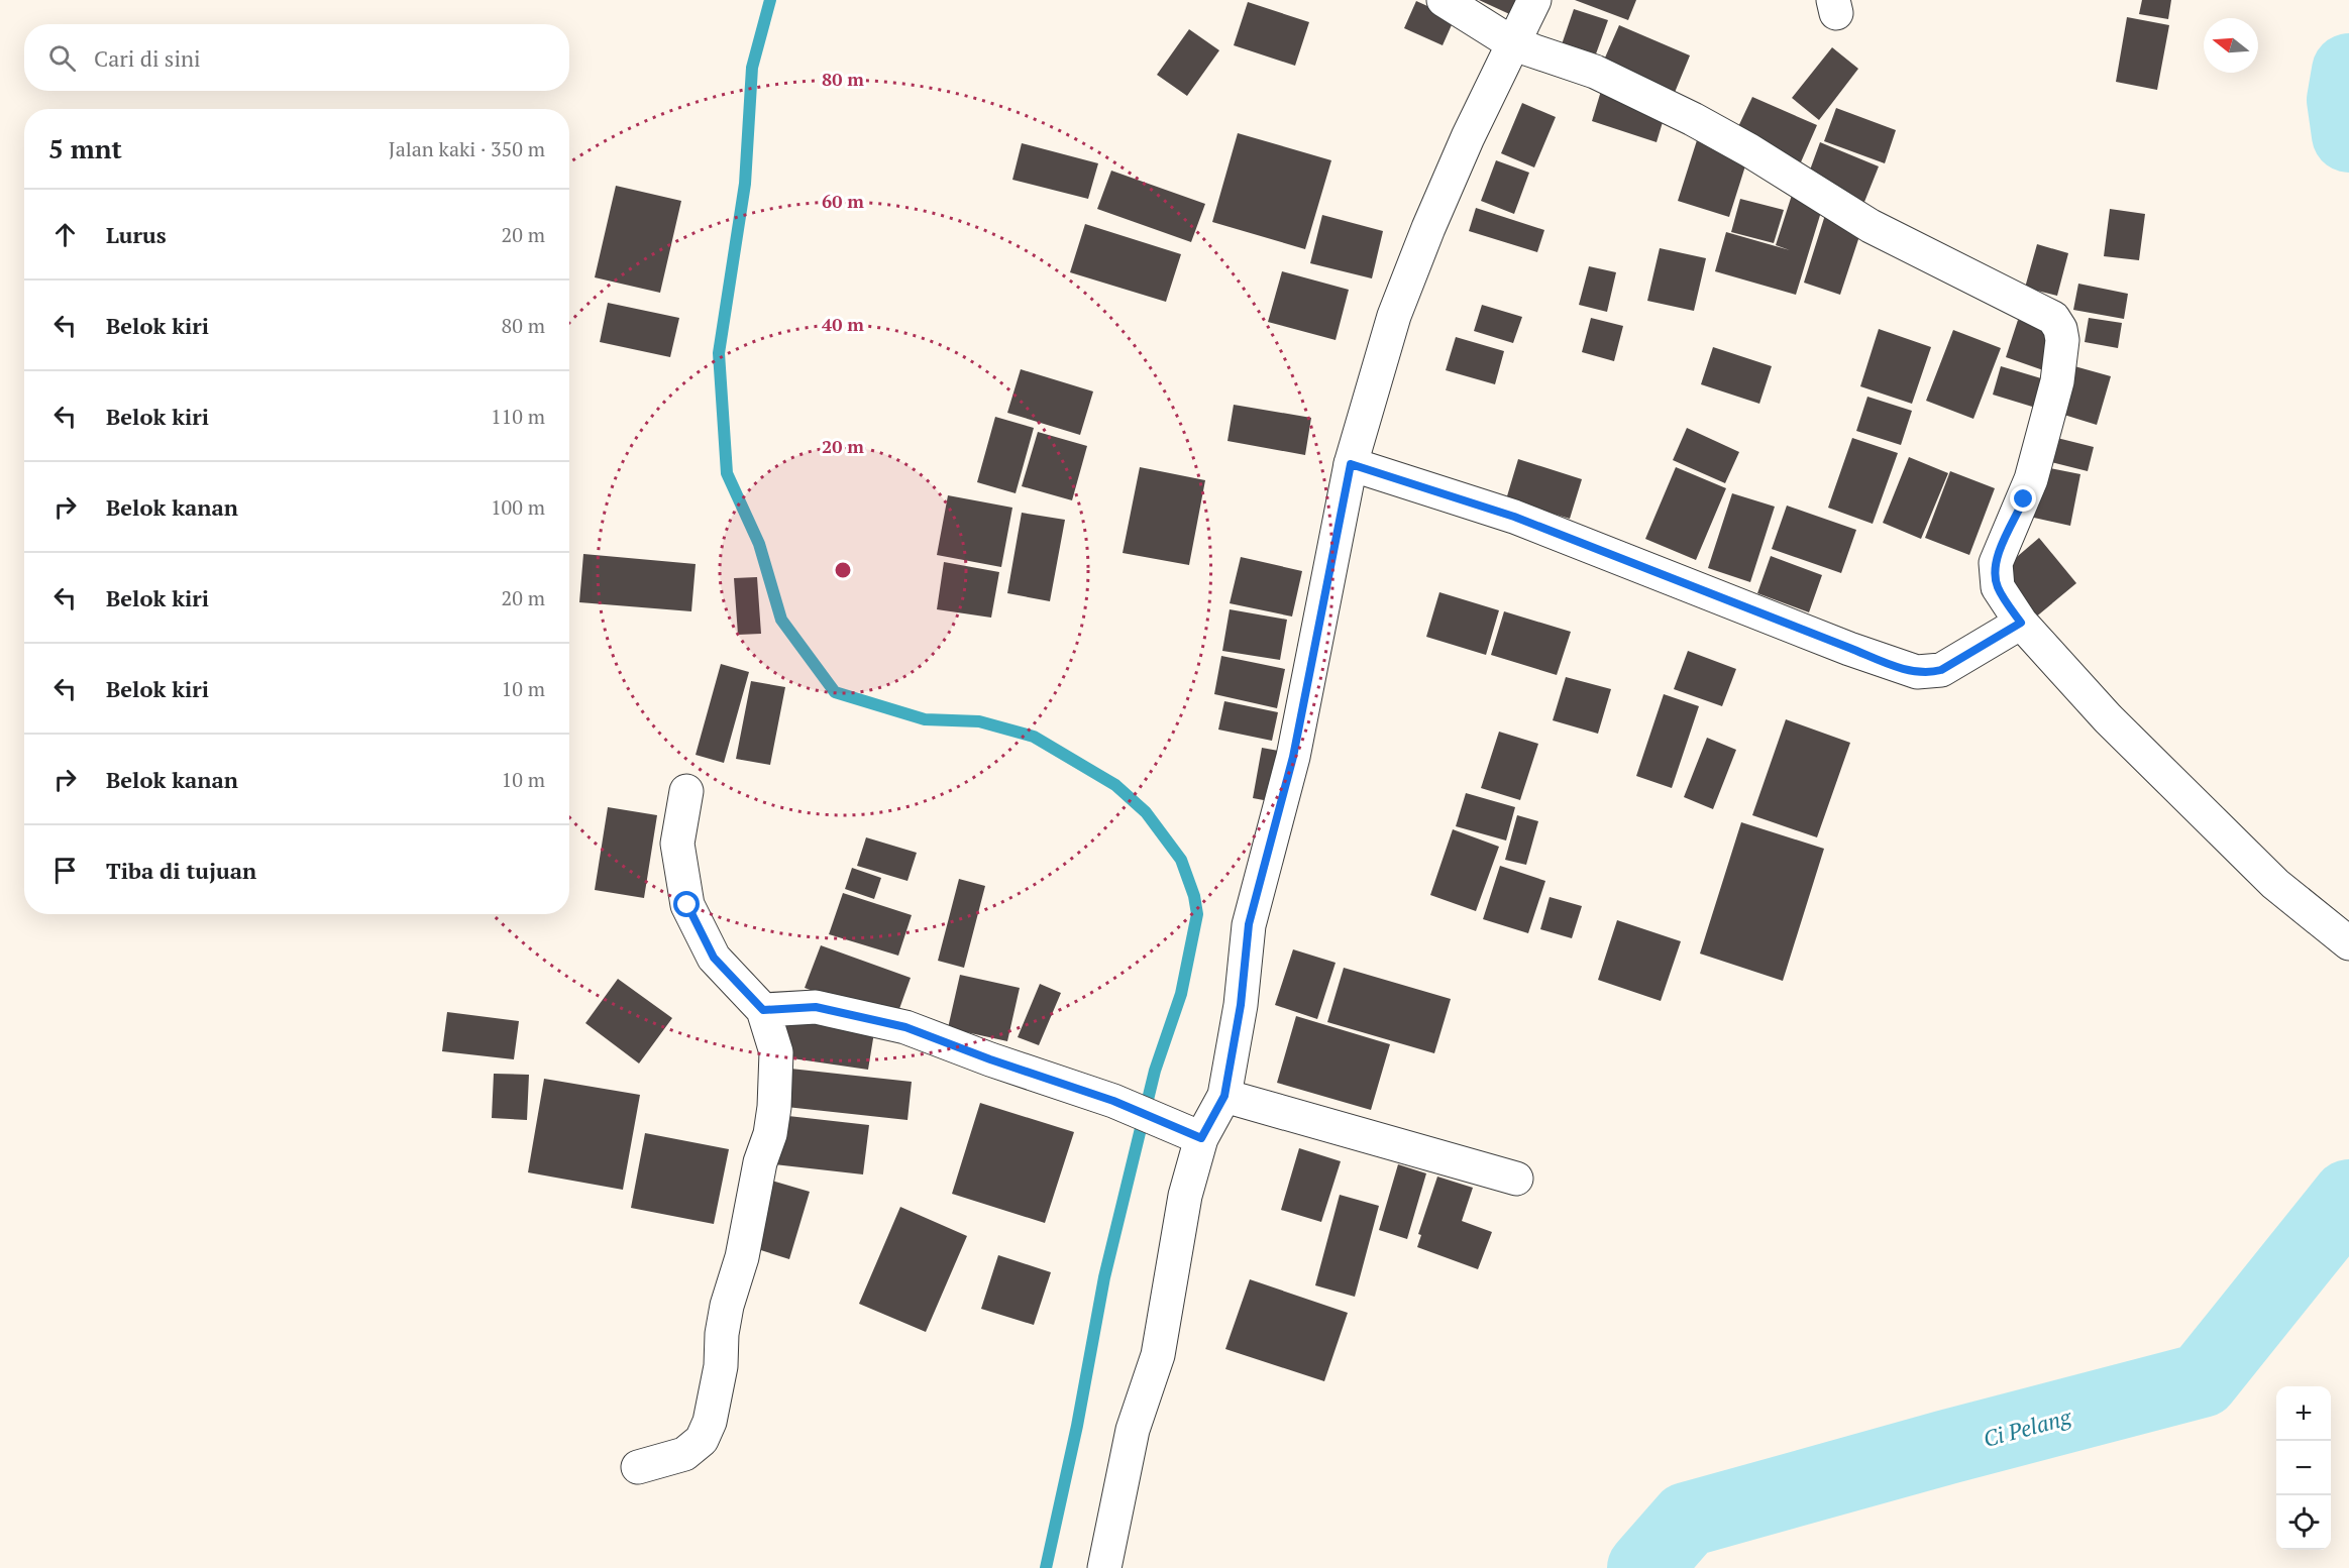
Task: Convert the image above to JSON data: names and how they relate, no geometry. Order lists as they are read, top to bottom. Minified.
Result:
{"water":["Ci Pelang"],"north":"left","page":{"search":"Cari di sini","heading":["5 mnt","Jalan kaki · 350 m"],"list":[["Lurus","20 m"],["Belok kiri","80 m"],["Belok kiri","110 m"],["Belok kanan","100 m"],["Belok kiri","20 m"],["Belok kiri","10 m"],["Belok kanan","10 m"],"Tiba di tujuan"],"map_buttons":["+","−"]},"rings":["80 m","60 m","40 m","20 m"]}
